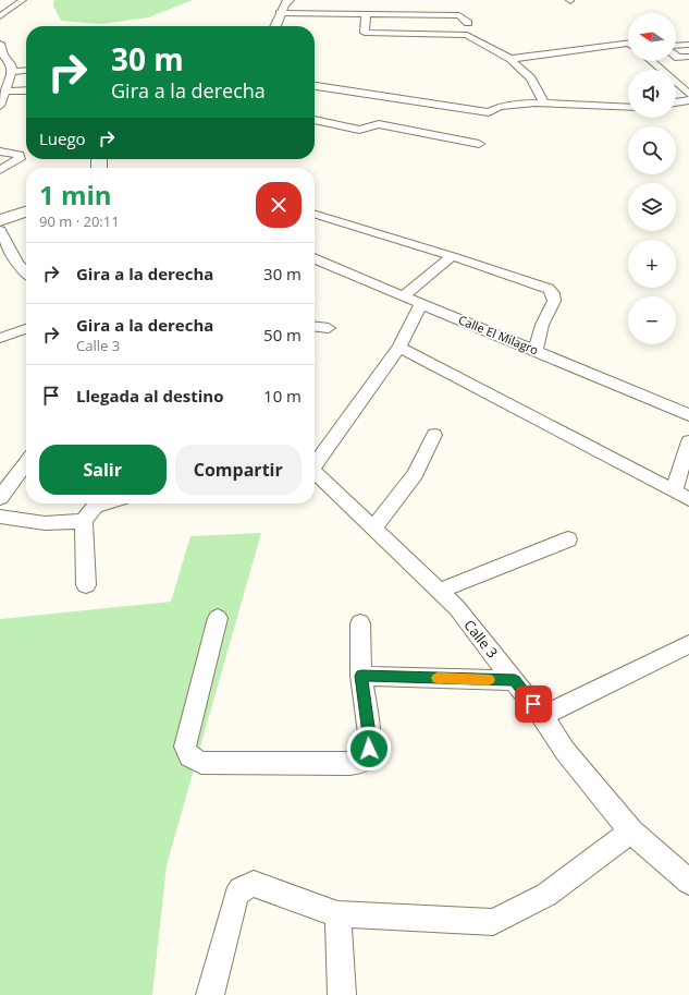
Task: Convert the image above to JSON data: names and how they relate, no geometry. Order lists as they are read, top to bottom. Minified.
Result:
{"streets":{"street":["Calle El Milagro","Calle 3"]},"north":"left","page":{"map_buttons":["+","−"],"turn":["30 m","Gira a la derecha"],"then":"Luego","heading":["1 min","90 m · 20:11"],"list":[{"name":"Gira a la derecha","value":"30 m"},{"name":"Gira a la derecha","note":"Calle 3","value":"50 m"},{"name":"Llegada al destino","value":"10 m"}],"buttons":["Salir","Compartir"]}}
